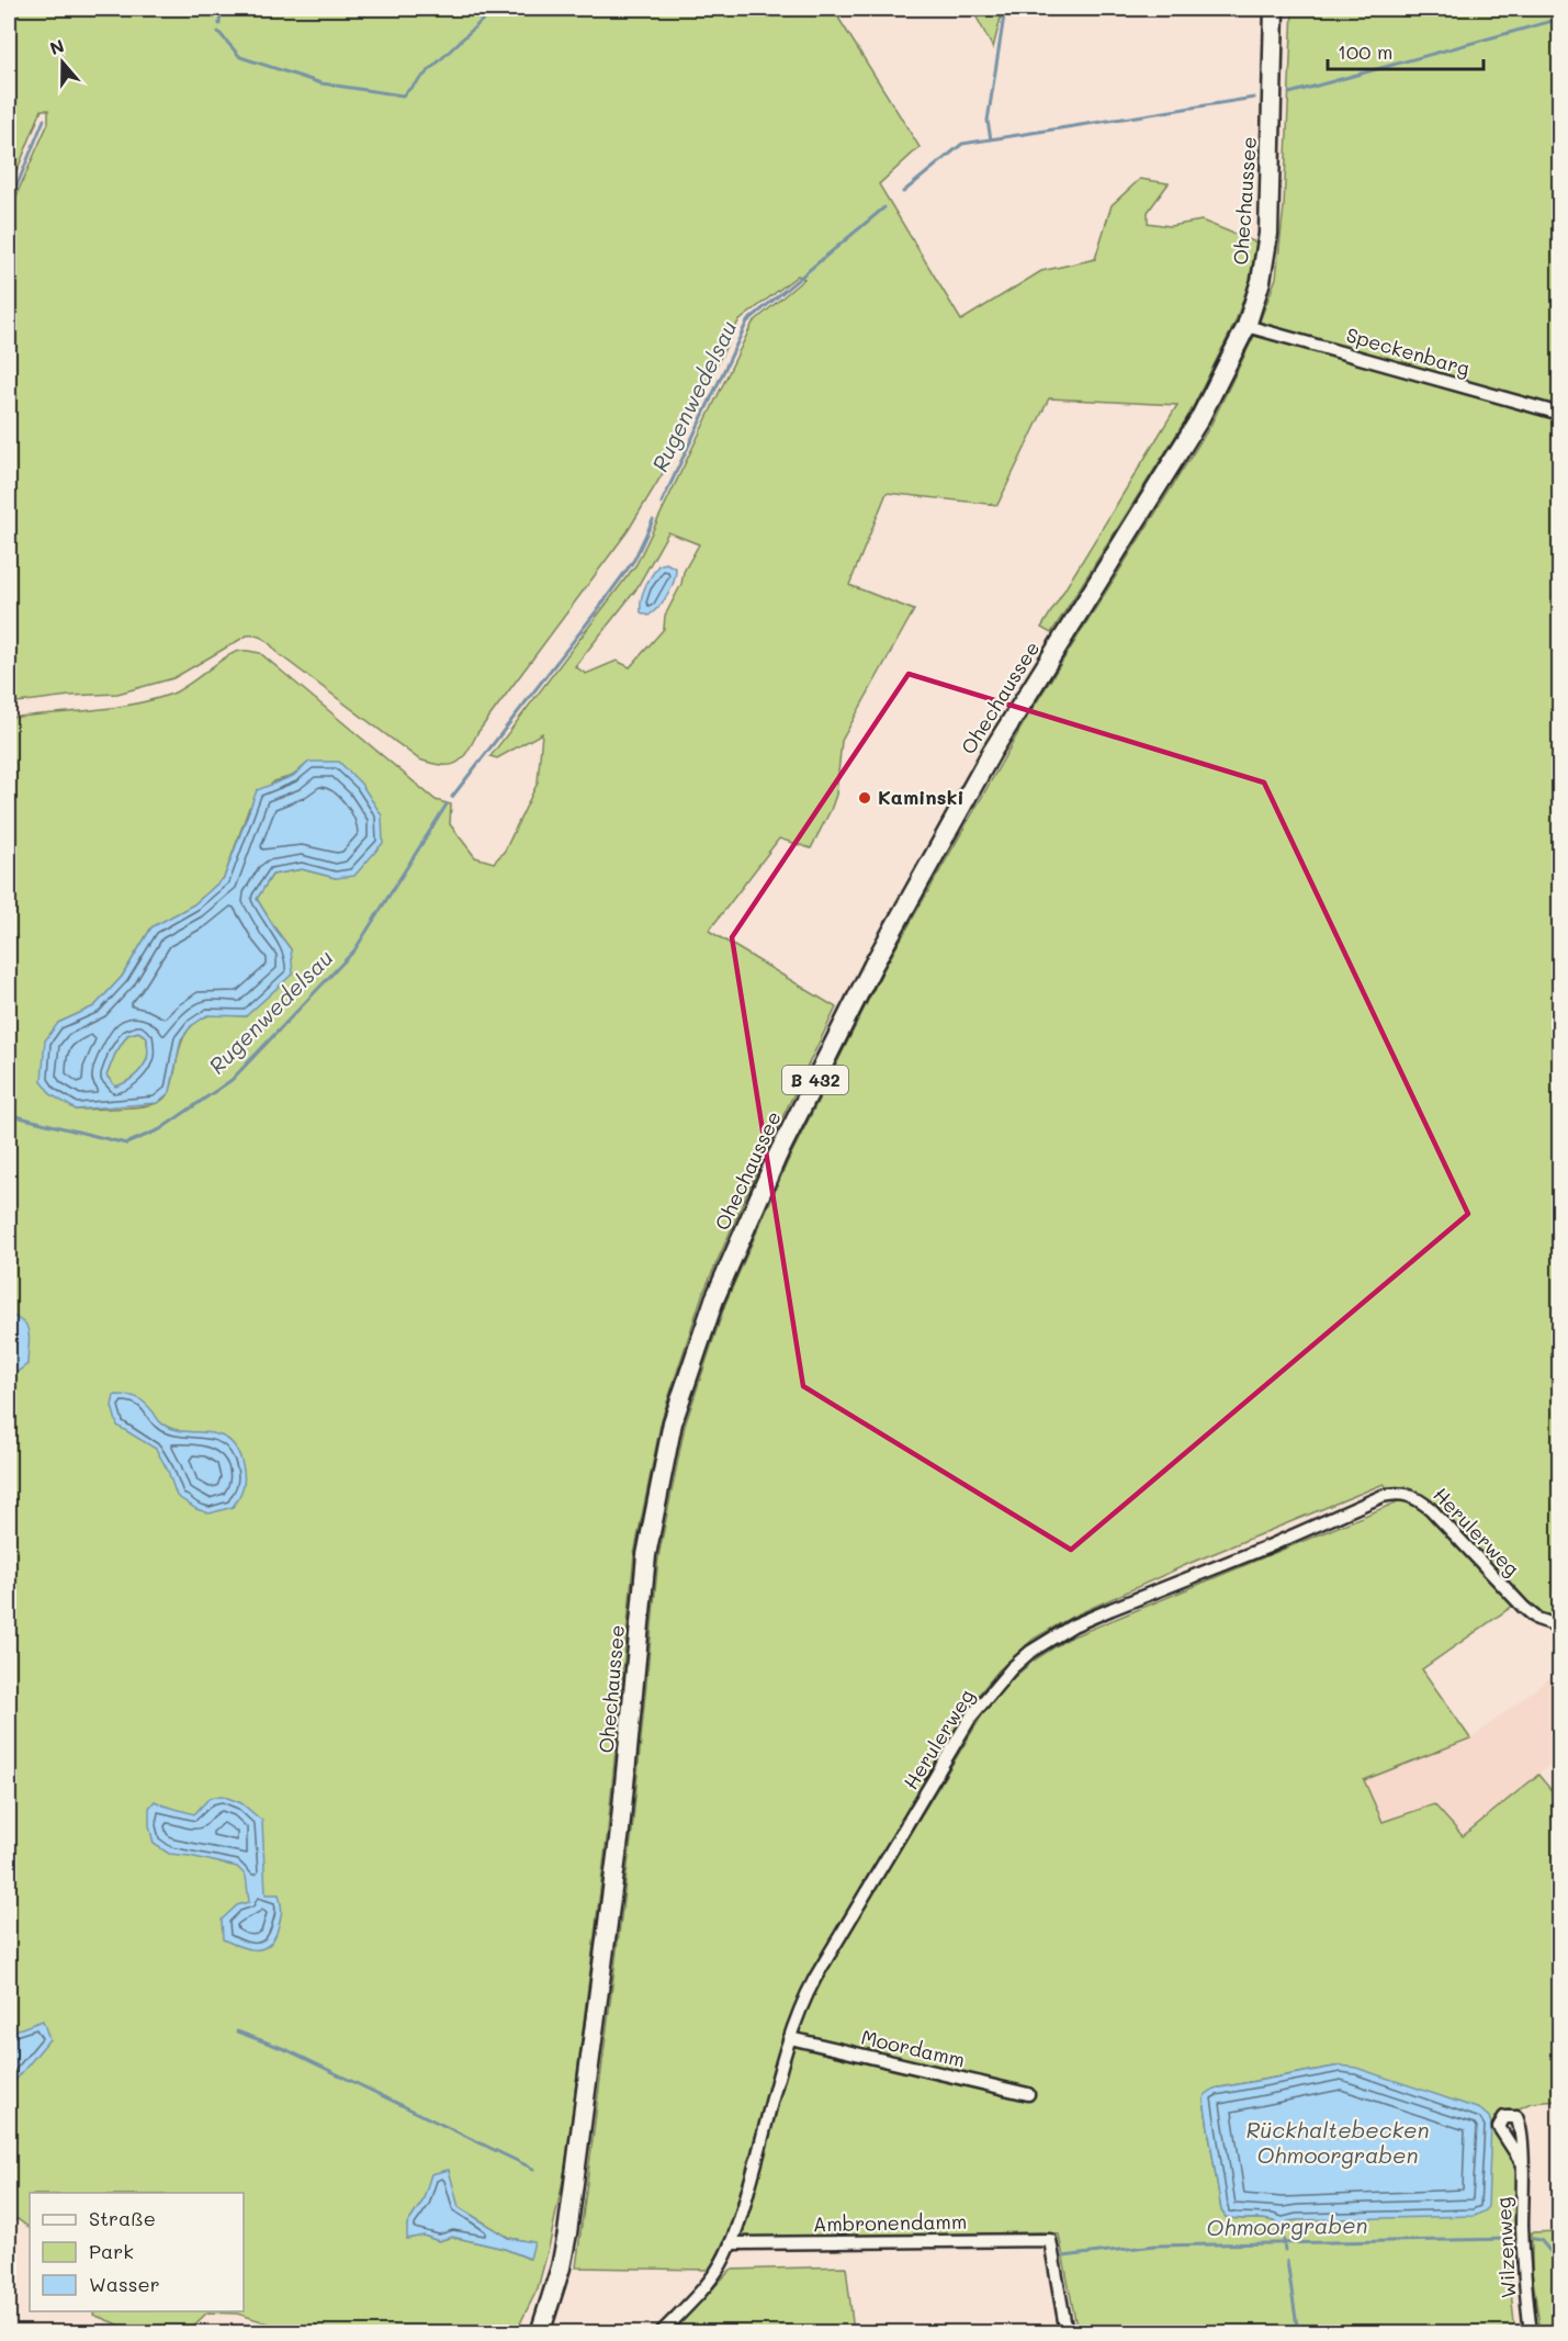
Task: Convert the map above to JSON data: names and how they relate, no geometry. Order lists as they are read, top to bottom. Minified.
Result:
{"streets":{"main road":["Ohechaussee","B 432"],"street":["Speckenbarg","Herulerweg","Moordamm","Ambronendamm","Wilzenweg"]},"crossings":[["Ohechaussee","Speckenbarg"],["Ohechaussee","B 432"],["Herulerweg","Moordamm"],["Herulerweg","Ambronendamm"]],"water":["Rugenwedelsau","Rückhaltebecken Ohmoorgraben","Ohmoorgraben"],"places":["Kaminski"],"legend":["Straße","Park","Wasser"],"scale_bar":"100 m","north":"top"}
